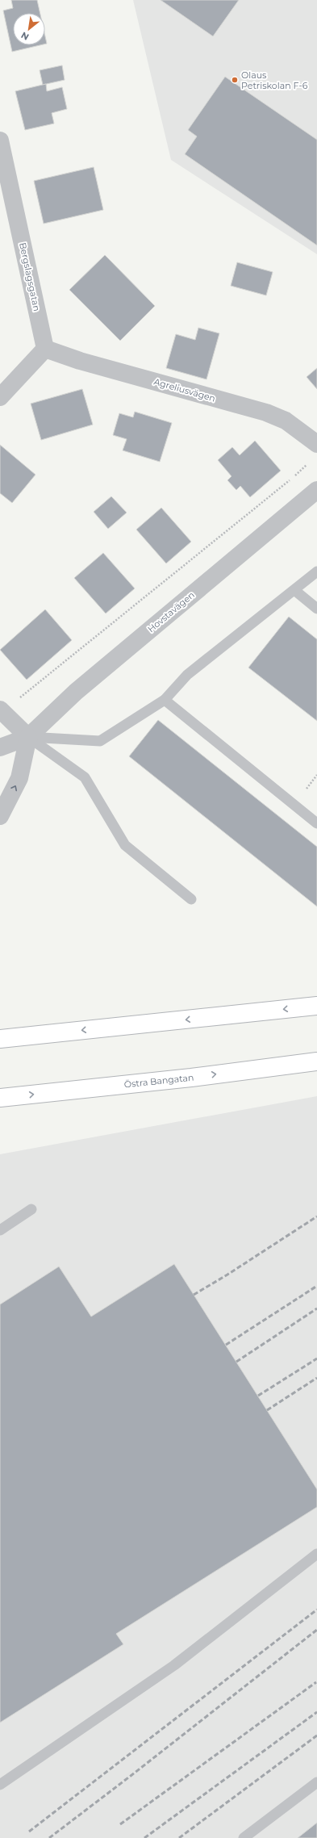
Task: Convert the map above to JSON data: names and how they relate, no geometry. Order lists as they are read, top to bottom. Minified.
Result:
{"streets":{"main road":["Östra Bangatan"],"street":["Bergslagsgatan","Agreliusvägen","Hovstavägen"]},"crossings":[["Bergslagsgatan","Agreliusvägen"]],"places":["Olaus Petriskolan F-6"],"north":"bottom left"}
